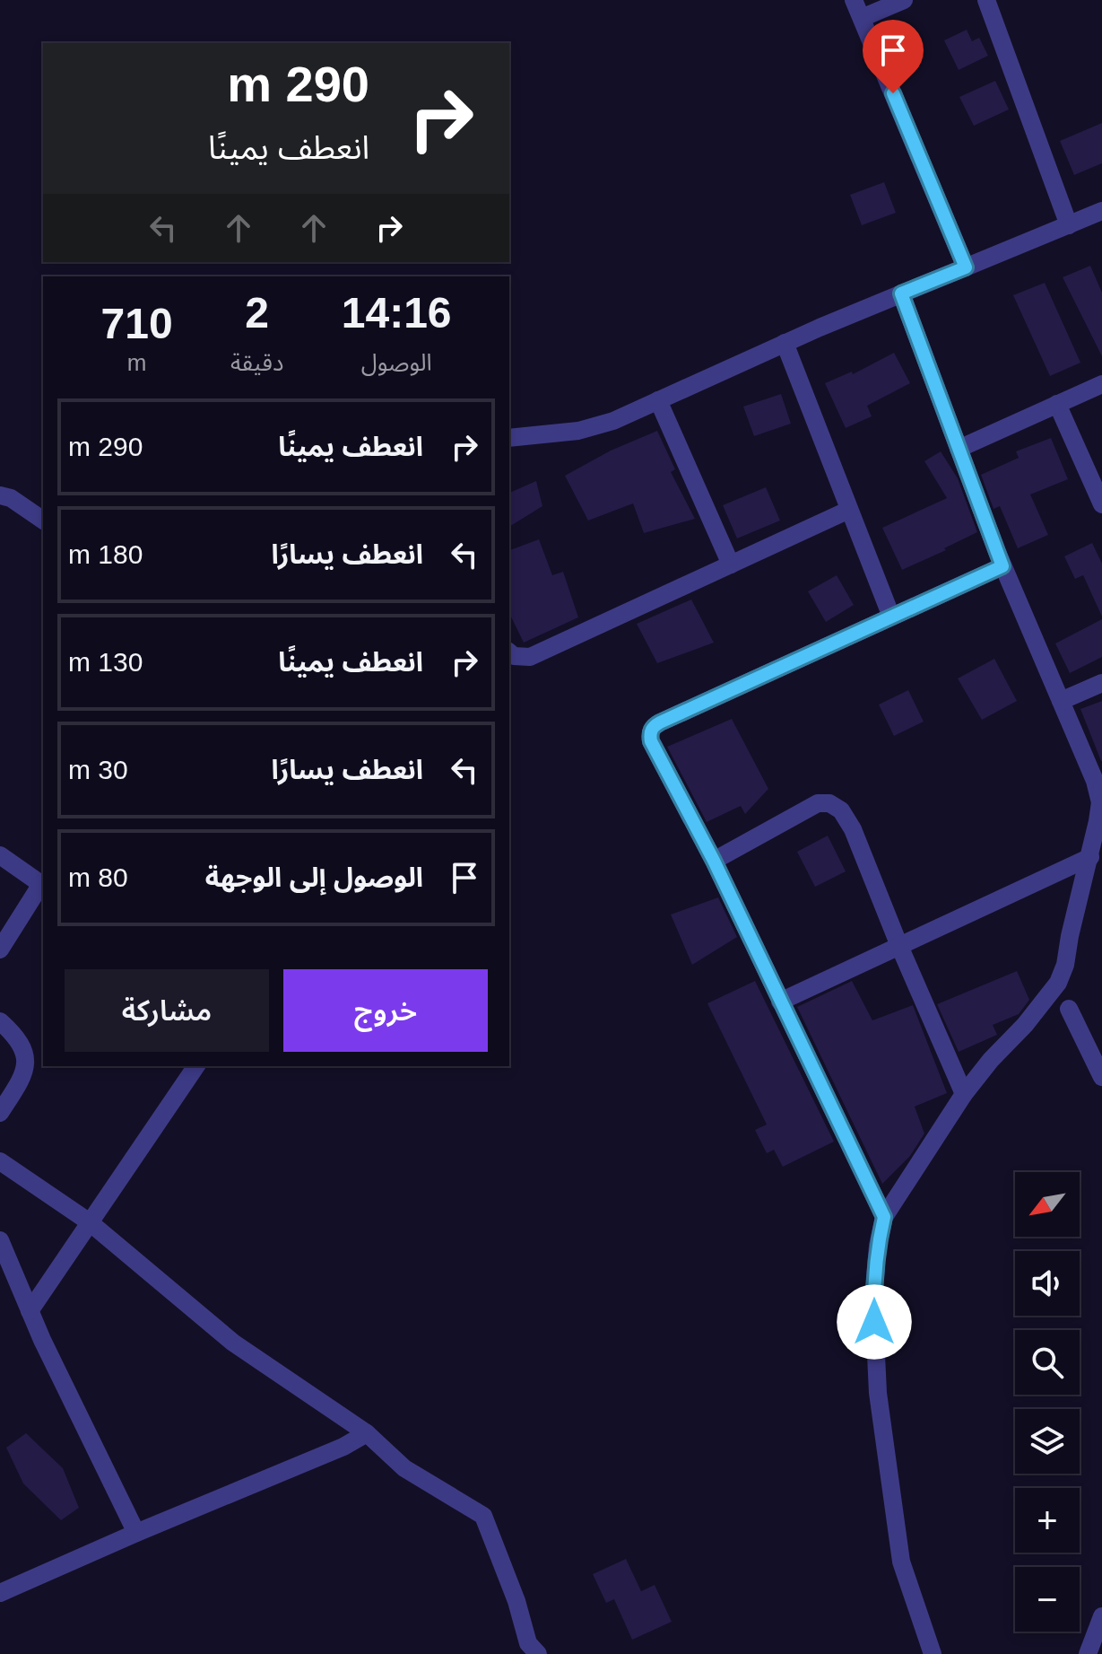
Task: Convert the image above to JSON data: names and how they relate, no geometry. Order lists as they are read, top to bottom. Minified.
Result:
{"north":"bottom left","page":{"turn":["290 m","انعطف يمينًا"],"eta":["14:16","الوصول","2","دقيقة","710","m"],"list":[{"name":"انعطف يمينًا","value":"290 m"},{"name":"انعطف يسارًا","value":"180 m"},{"name":"انعطف يمينًا","value":"130 m"},{"name":"انعطف يسارًا","value":"30 m"},{"name":"الوصول إلى الوجهة","value":"80 m"}],"buttons":["خروج","مشاركة"],"map_buttons":["+","−"]}}
